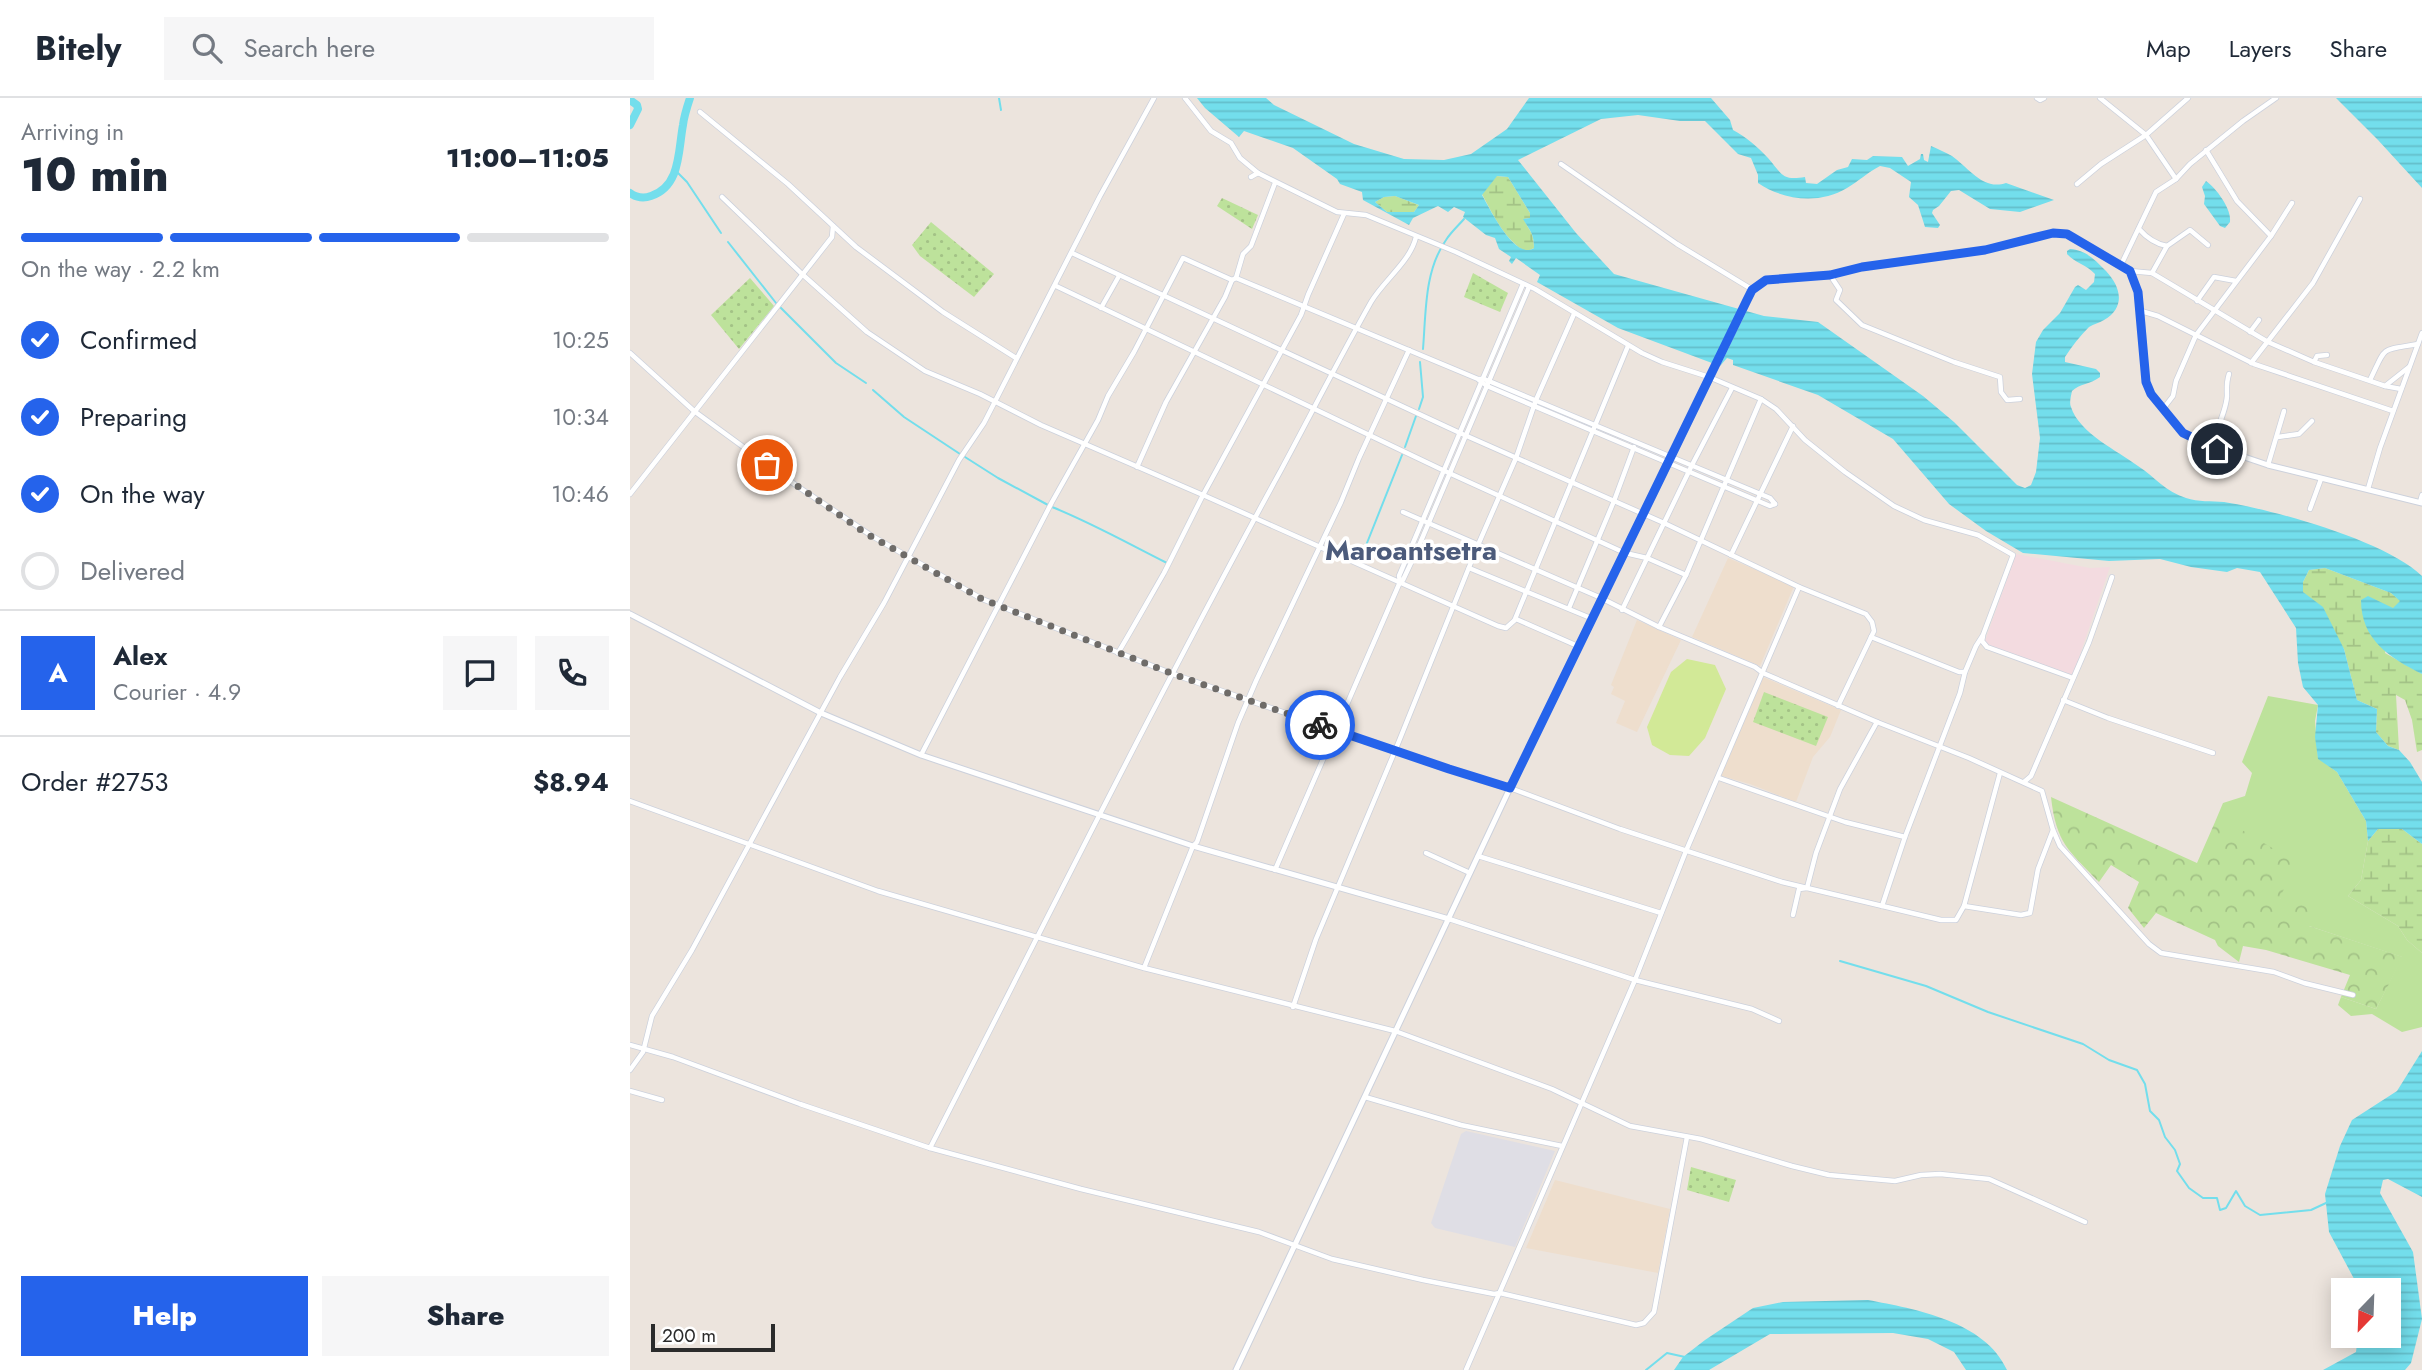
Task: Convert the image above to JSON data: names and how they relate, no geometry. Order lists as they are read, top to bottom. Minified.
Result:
{"districts":["Maroantsetra"],"scale_bar":"200 m","north":"bottom left","page":{"header":"Bitely","search":"Search here","nav":["Map","Layers","Share"],"heading":["10 min","Arriving in","11:00–11:05"],"panel":["Alex","Courier · 4.9","Order #2753","$8.94"],"bar":"On the way · 2.2 km","list":[["Confirmed","10:25"],["Preparing","10:34"],["On the way","10:46"],"Delivered"],"round":"A","buttons":["Help","Share"],"scale":"200 m"}}
